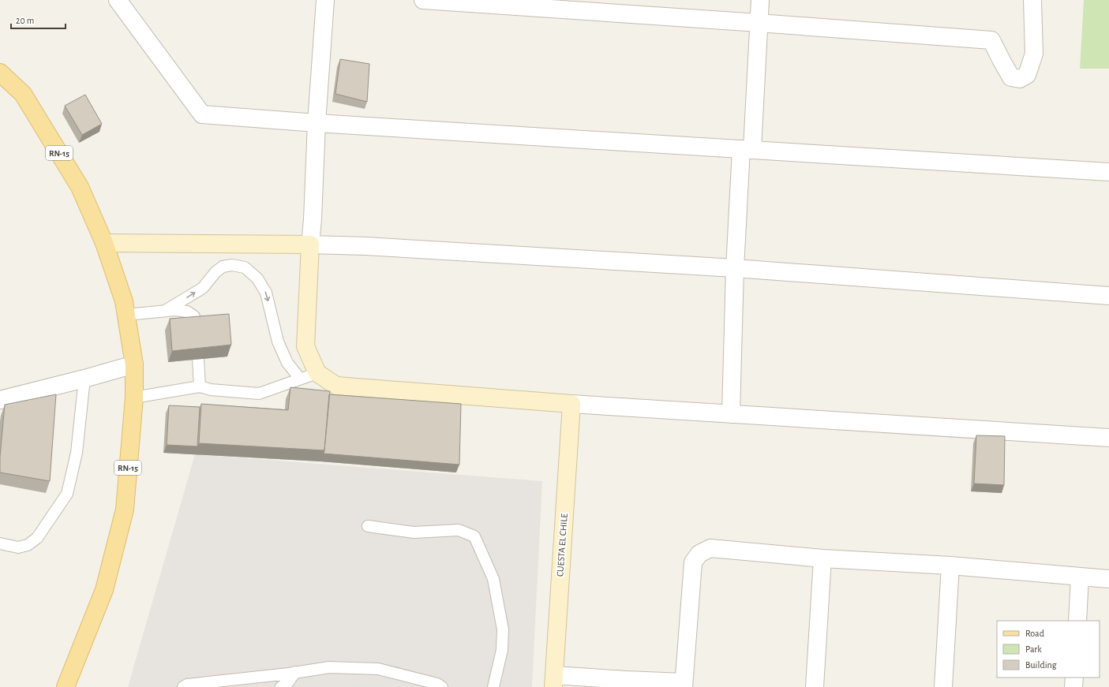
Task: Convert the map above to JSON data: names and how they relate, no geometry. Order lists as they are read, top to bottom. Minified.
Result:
{"streets":{"main road":["RN-15","CUESTA EL CHILE"]},"legend":["Road","Park","Building"],"scale_bar":"20 m"}
